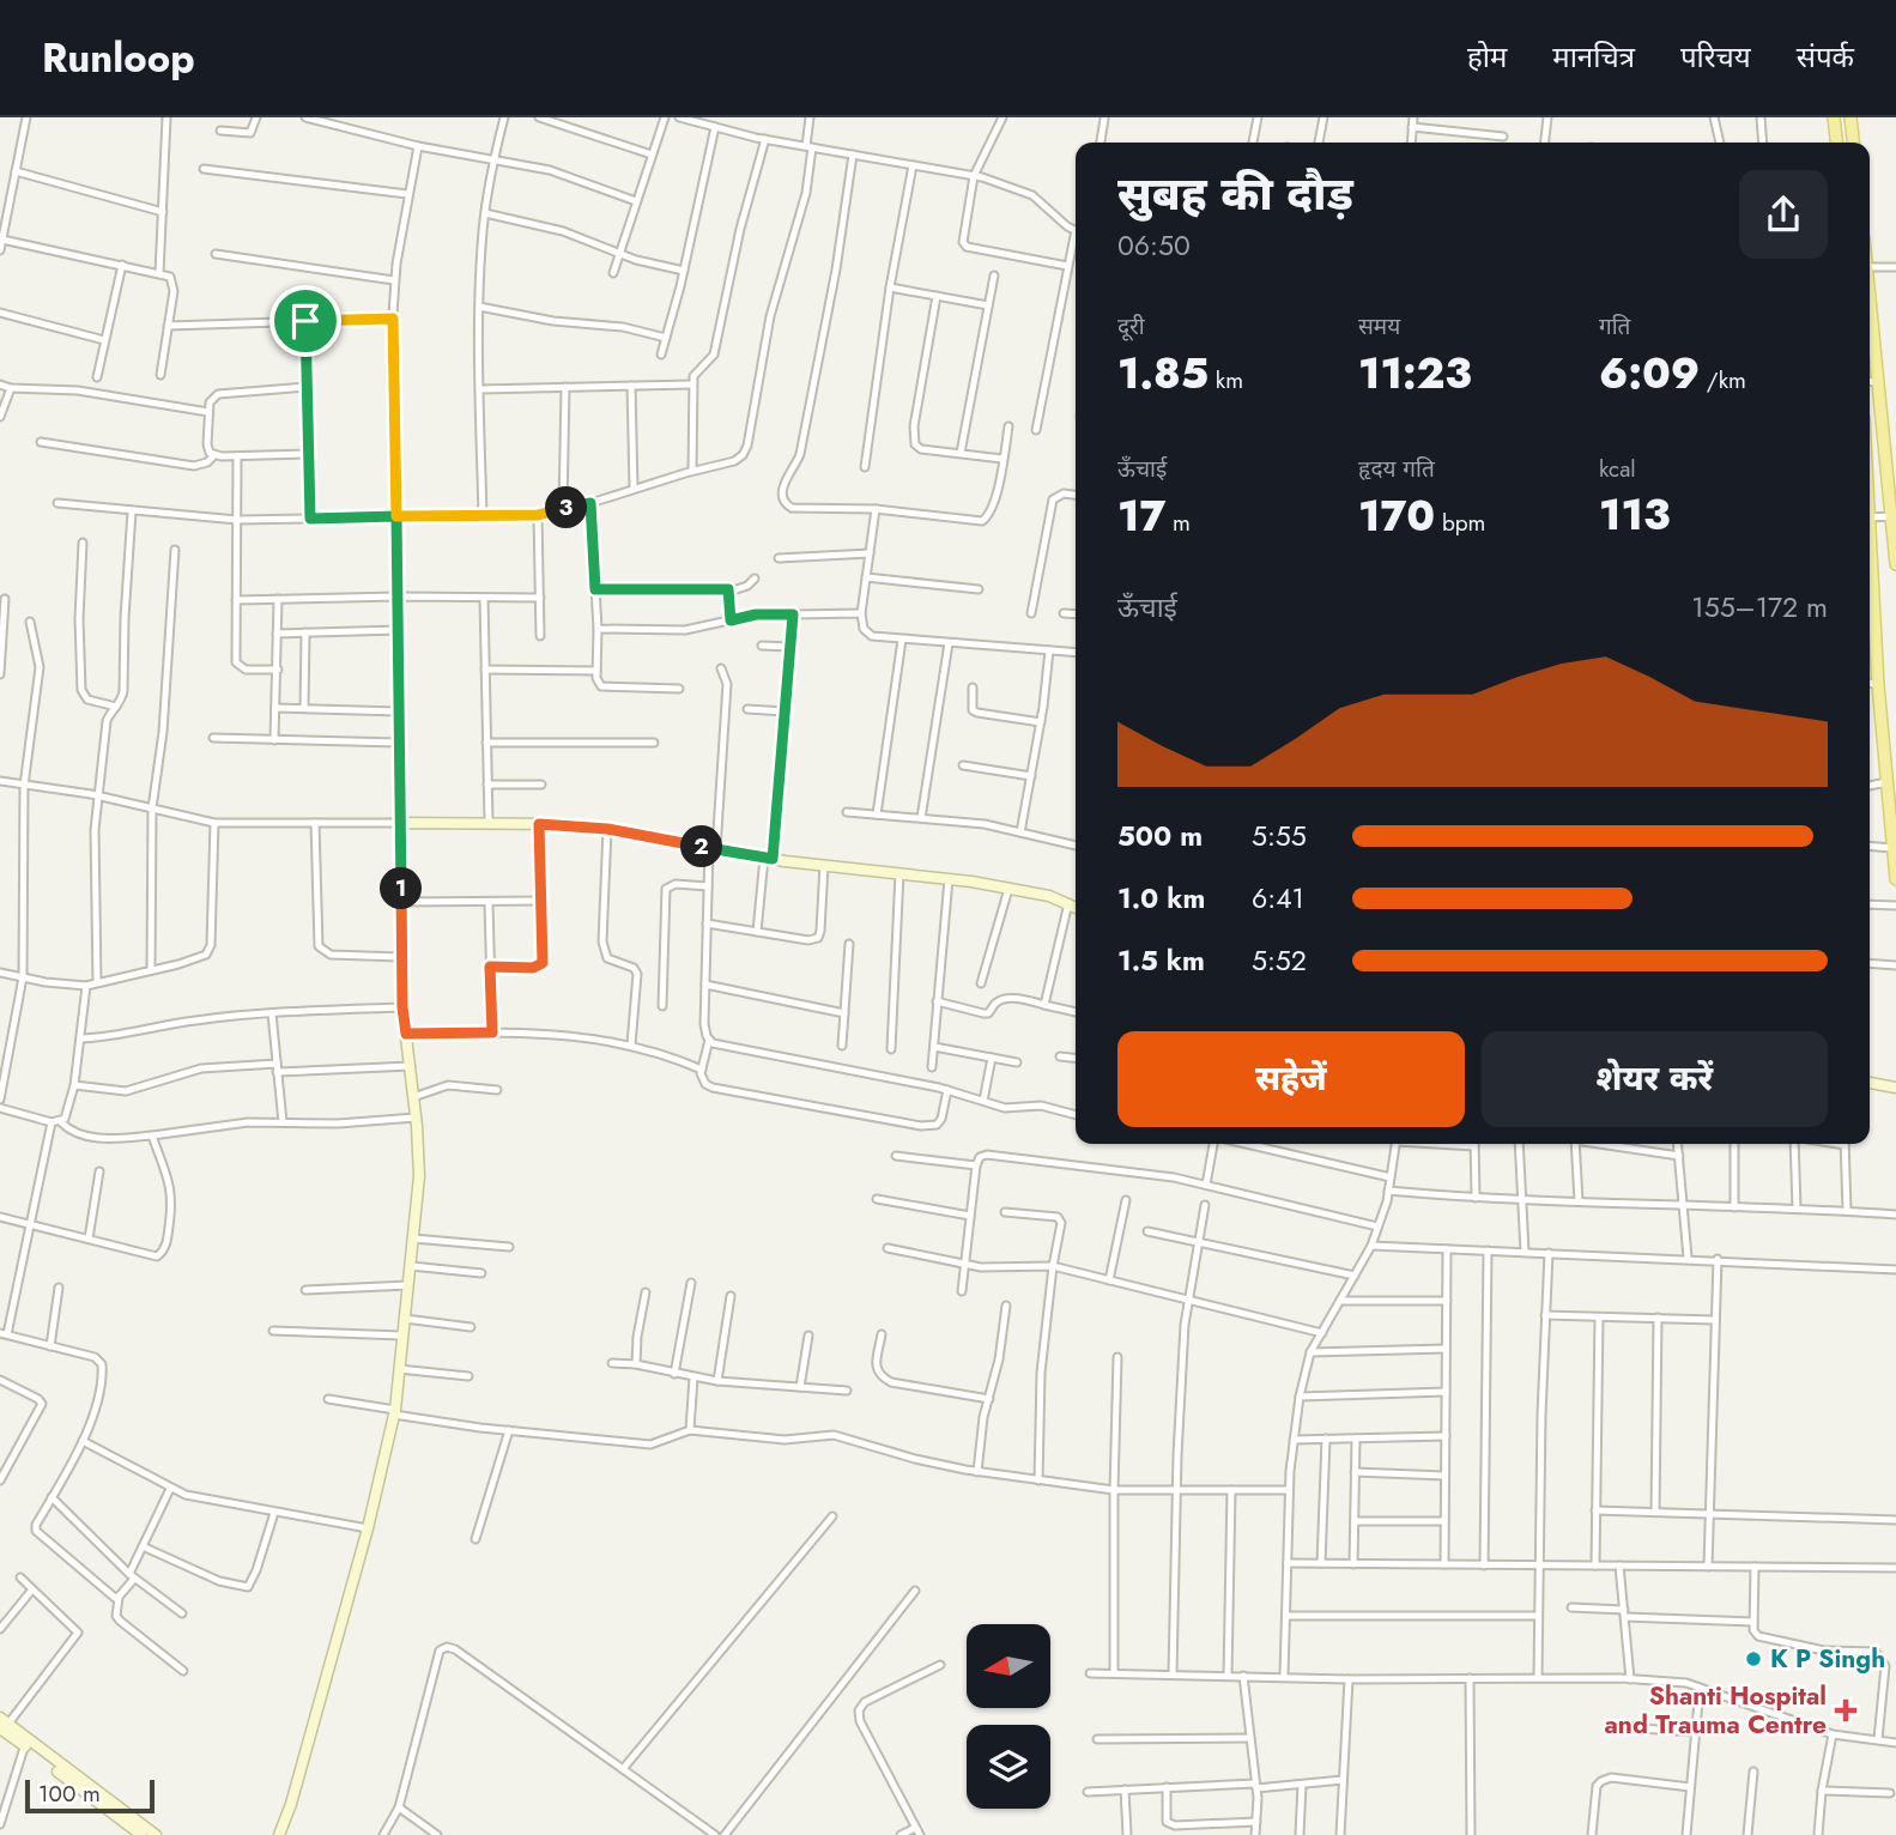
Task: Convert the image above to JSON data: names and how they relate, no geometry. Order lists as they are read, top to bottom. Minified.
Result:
{"places":{"other":["K P Singh"],"health":["Shanti Hospital and Trauma Centre"]},"scale_bar":"100 m","north":"left","page":{"header":"Runloop","nav":["होम","मानचित्र","परिचय","संपर्क"],"heading":["सुबह की दौड़","06:50"],"stats":[["दूरी","1.85 km"],["समय","11:23"],["गति","6:09 /km"],["ऊँचाई","17 m"],["हृदय गति","170 bpm"],["kcal","113"]],"pins":["3","2","1"],"chart":["ऊँचाई","155–172 m"],"list":[{"name":"500 m","note":"5:55"},{"name":"1.0 km","note":"6:41"},{"name":"1.5 km","note":"5:52"}],"buttons":["सहेजें","शेयर करें"],"scale":"100 m"}}
